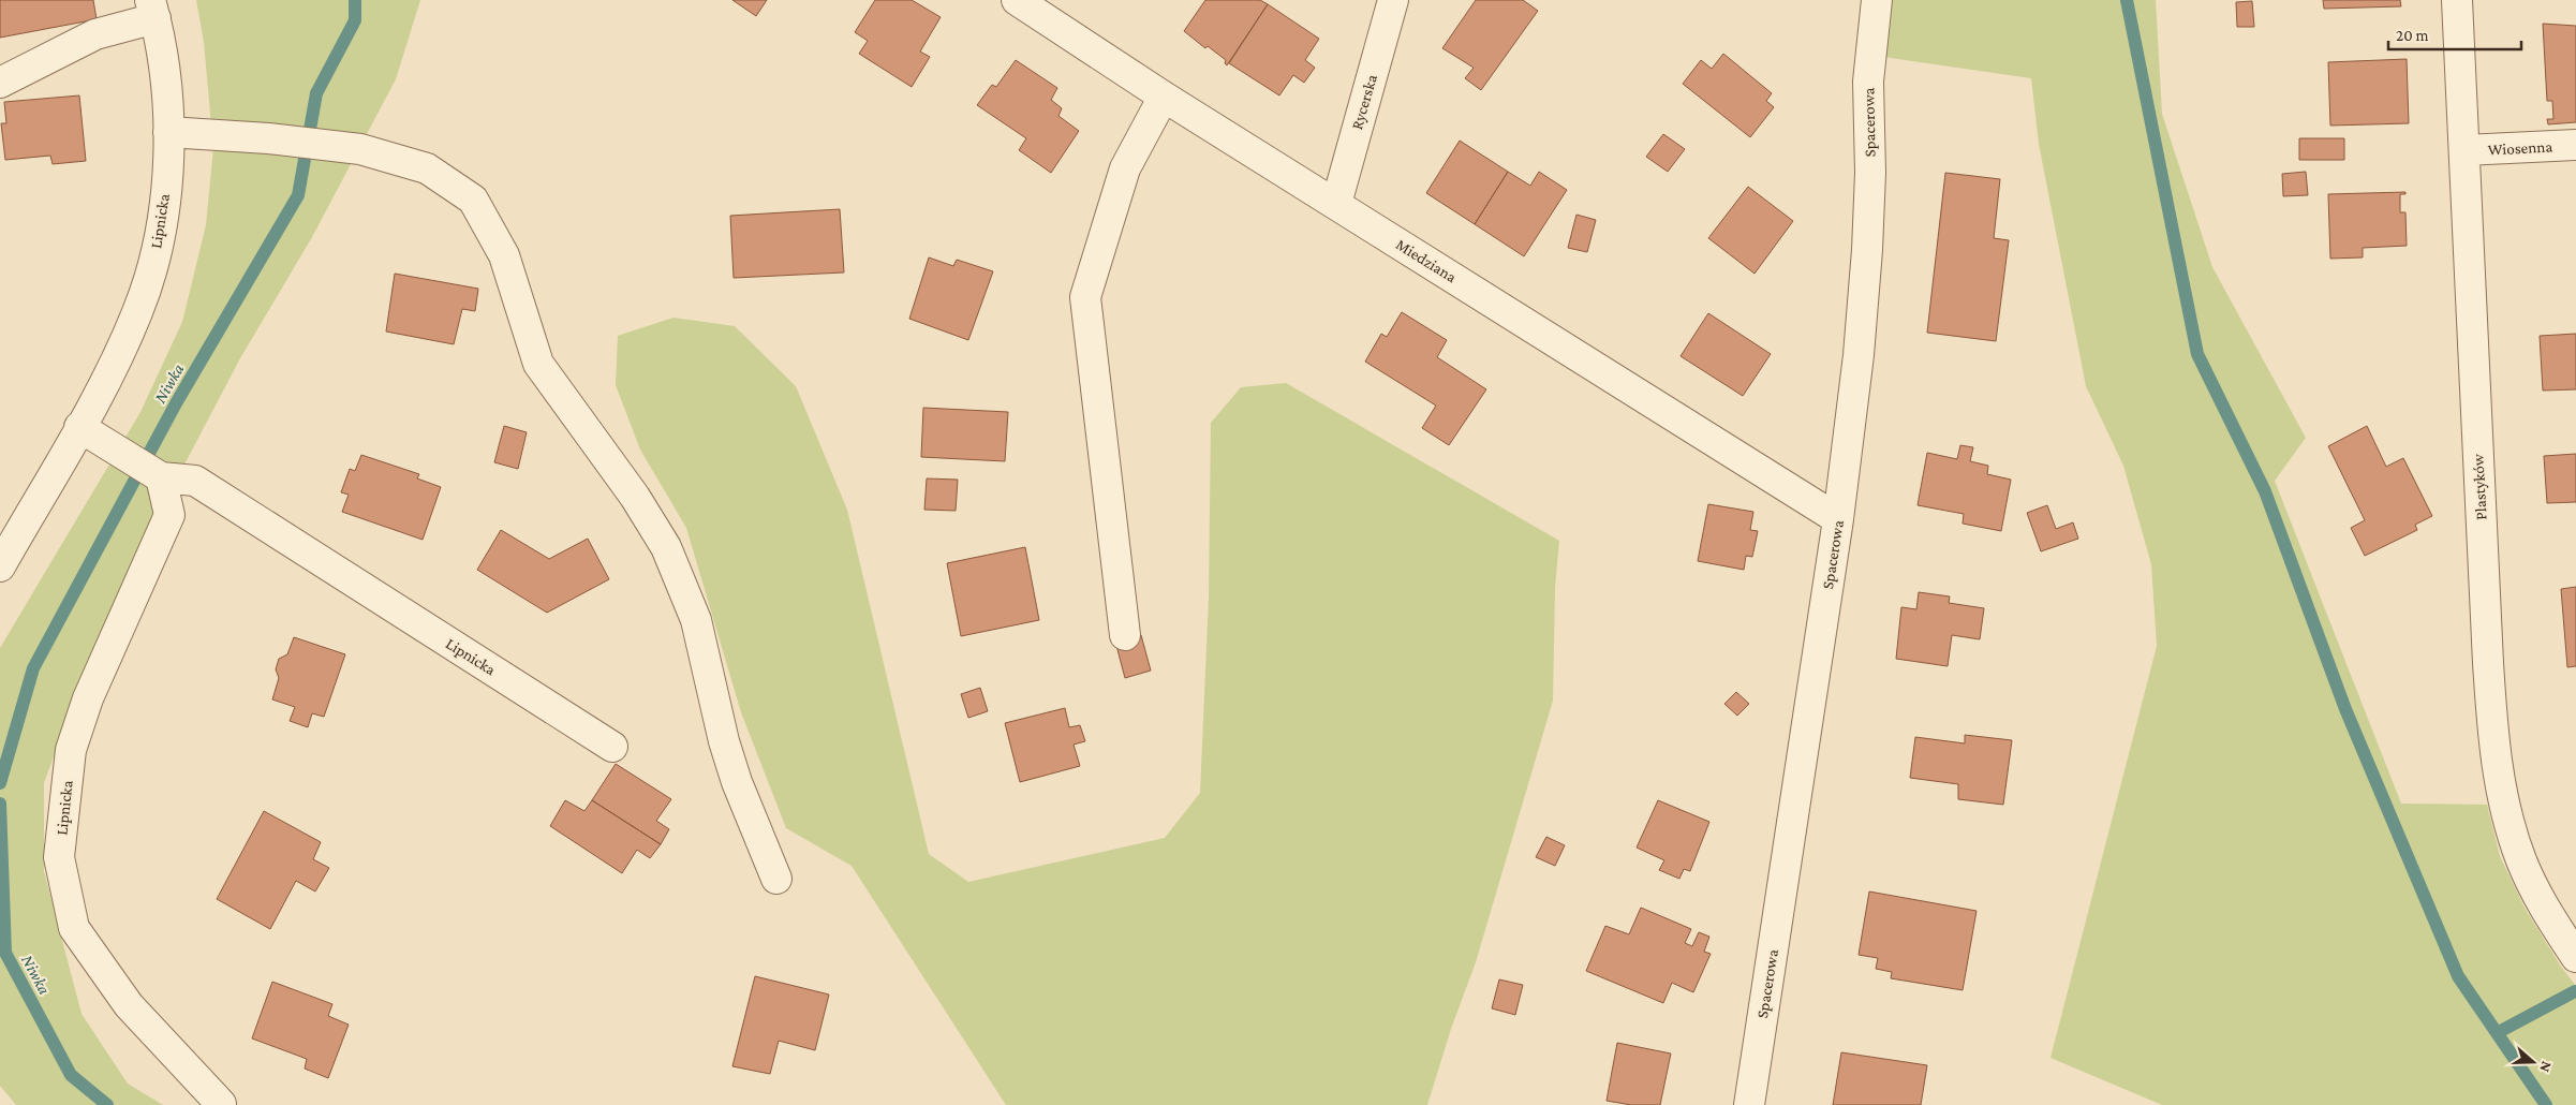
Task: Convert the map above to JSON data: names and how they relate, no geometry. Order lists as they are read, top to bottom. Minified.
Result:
{"streets":{"street":["Rycerska","Spacerowa","Wiosenna","Lipnicka","Miedziana","Plastyków"]},"crossings":[["Rycerska","Miedziana"],["Spacerowa","Miedziana"],["Wiosenna","Plastyków"]],"water":["Niwka"],"scale_bar":"20 m","north":"right"}
